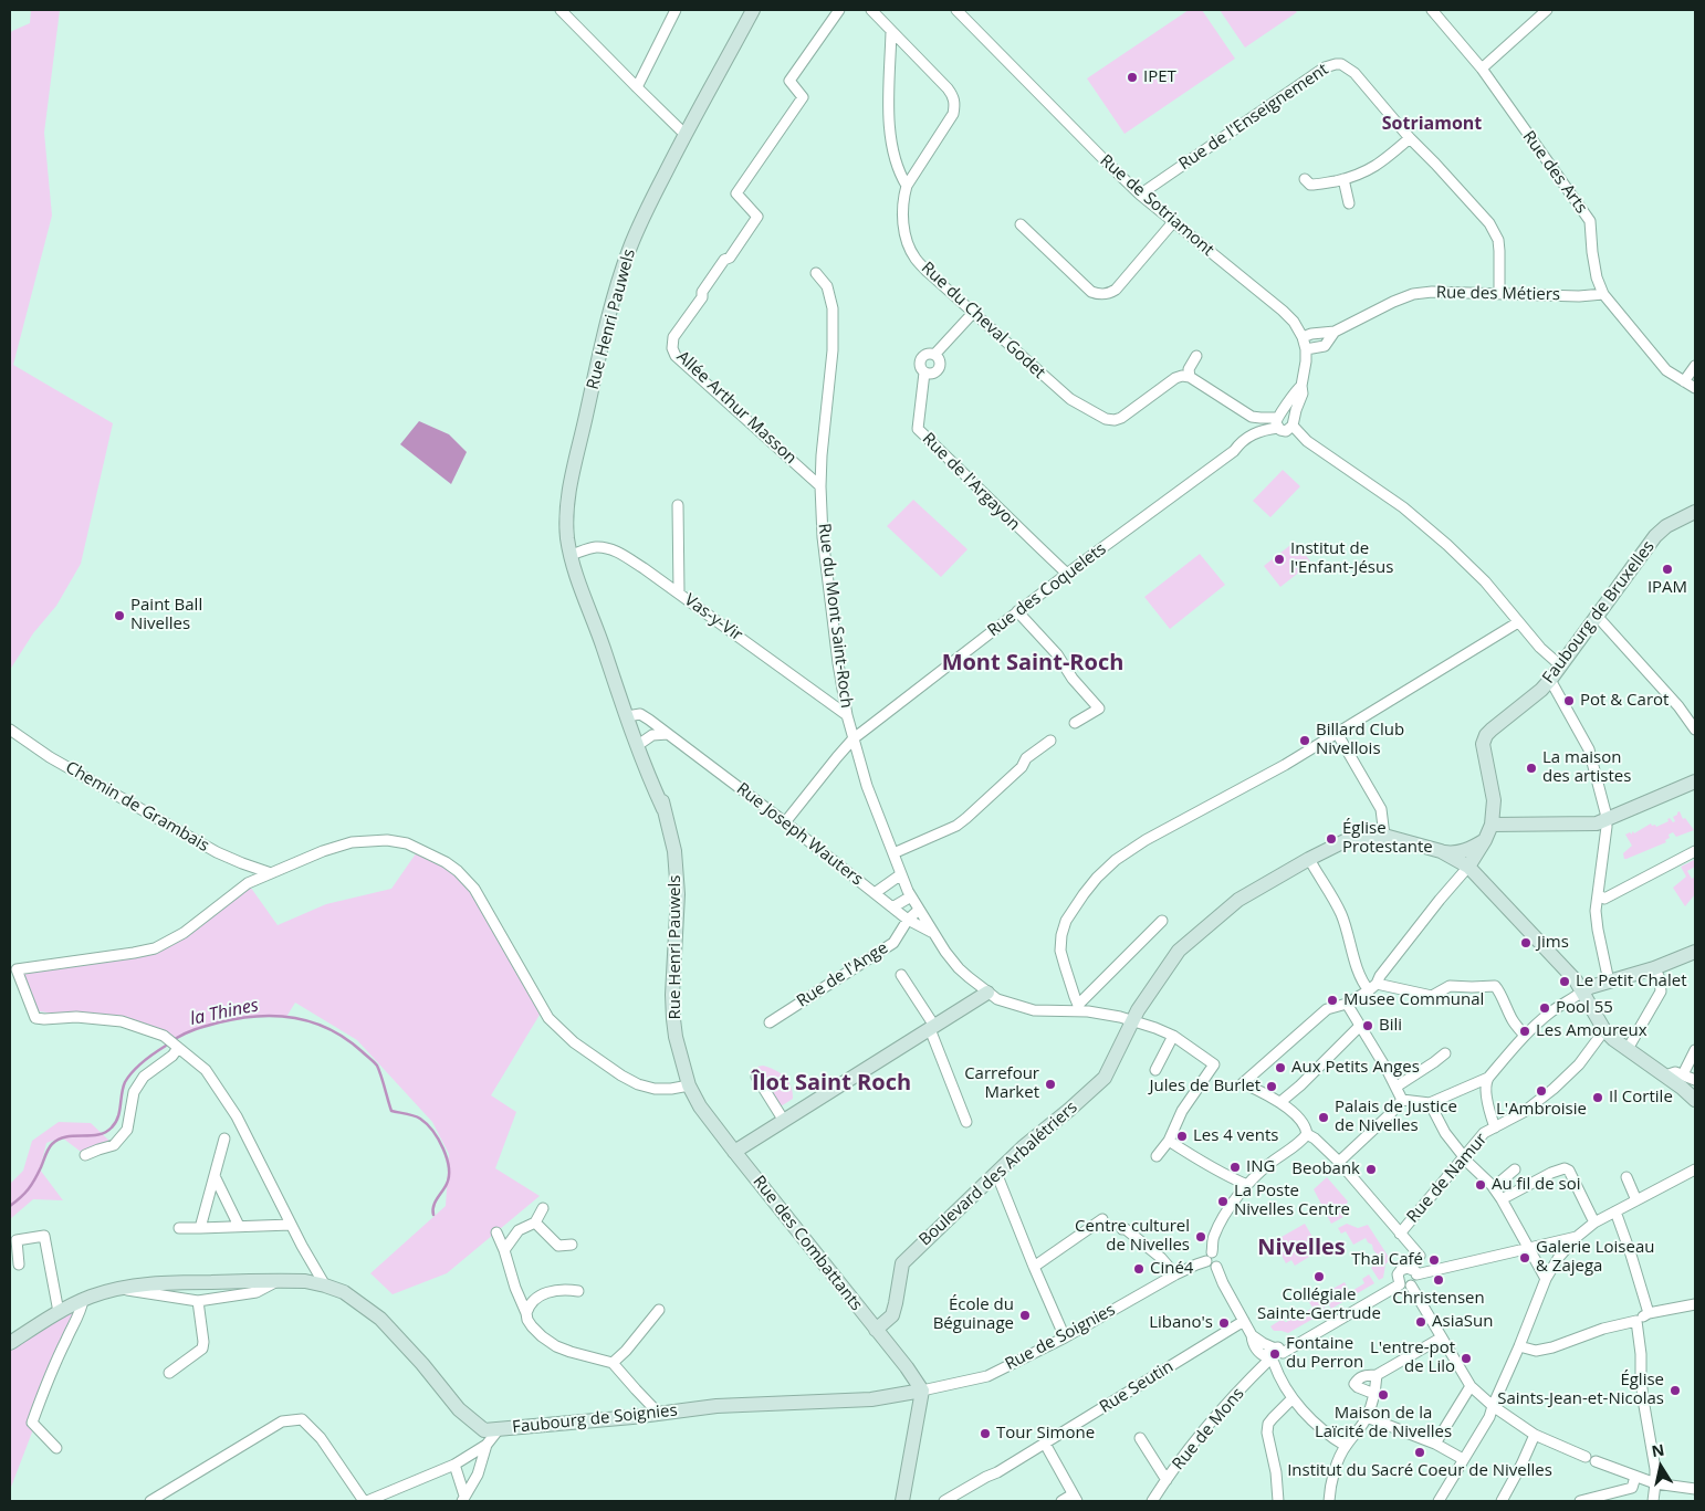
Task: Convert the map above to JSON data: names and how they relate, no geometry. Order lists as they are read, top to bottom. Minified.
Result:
{"streets":{"main road":["Rue Henri Pauwels","Faubourg de Bruxelles","Boulevard des Arbalétriers","Rue des Combattants","Faubourg de Soignies"],"street":["Rue de l'Enseignement","Rue des Arts","Rue de Sotriamont","Rue des Métiers","Rue du Cheval Godet","Allée Arthur Masson","Rue de l'Argayon","Rue des Coquelets","Rue du Mont Saint-Roch","Vas-y-Vir","Chemin de Grambais","Rue Joseph Wauters","Rue de l'Ange","Rue de Namur","Rue de Soignies","Rue Seutin","Rue de Mons"]},"crossings":[["Rue de l'Enseignement","Rue de Sotriamont"],["Rue de l'Enseignement","Rue des Métiers"],["Rue des Arts","Rue des Métiers"],["Rue de Sotriamont","Rue des Coquelets"],["Rue Henri Pauwels","Vas-y-Vir"],["Rue Henri Pauwels","Rue Joseph Wauters"],["Rue Henri Pauwels","Rue des Combattants"],["Rue du Cheval Godet","Rue de l'Argayon"],["Allée Arthur Masson","Rue du Mont Saint-Roch"],["Rue de l'Argayon","Rue des Coquelets"],["Rue des Coquelets","Rue du Mont Saint-Roch"],["Rue des Coquelets","Rue Joseph Wauters"],["Rue du Mont Saint-Roch","Vas-y-Vir"],["Rue du Mont Saint-Roch","Rue Joseph Wauters"],["Rue du Mont Saint-Roch","Rue de l'Ange"],["Rue du Mont Saint-Roch","Boulevard des Arbalétriers"],["Rue Joseph Wauters","Rue de l'Ange"],["Boulevard des Arbalétriers","Rue des Combattants"],["Rue des Combattants","Rue de Soignies"],["Rue des Combattants","Faubourg de Soignies"],["Rue de Soignies","Faubourg de Soignies"]],"districts":["Sotriamont","Mont Saint-Roch","Îlot Saint Roch","Nivelles"],"water":["la Thines"],"places":["IPET","Institut de l'Enfant-Jésus","IPAM","Paint Ball Nivelles","Pot & Carot","Billard Club Nivellois","La maison des artistes","Église Protestante","Jims","Le Petit Chalet","Musee Communal","Pool 55","Bili","Les Amoureux","Aux Petits Anges","Carrefour Market","Jules de Burlet","L'Ambroisie","Il Cortile","Palais de Justice de Nivelles","Les 4 vents","ING","Beobank","Au fil de soi","La Poste Nivelles Centre","Centre culturel de Nivelles","Galerie Loiseau & Zajega","Thai Café","Ciné4","Collégiale Sainte-Gertrude","Christensen","École du Béguinage","AsiaSun","Libano's","Fontaine du Perron","L'entre-pot de Lilo","Église Saints-Jean-et-Nicolas","Maison de la Laïcité de Nivelles","Tour Simone","Institut du Sacré Coeur de Nivelles"],"north":"top"}
